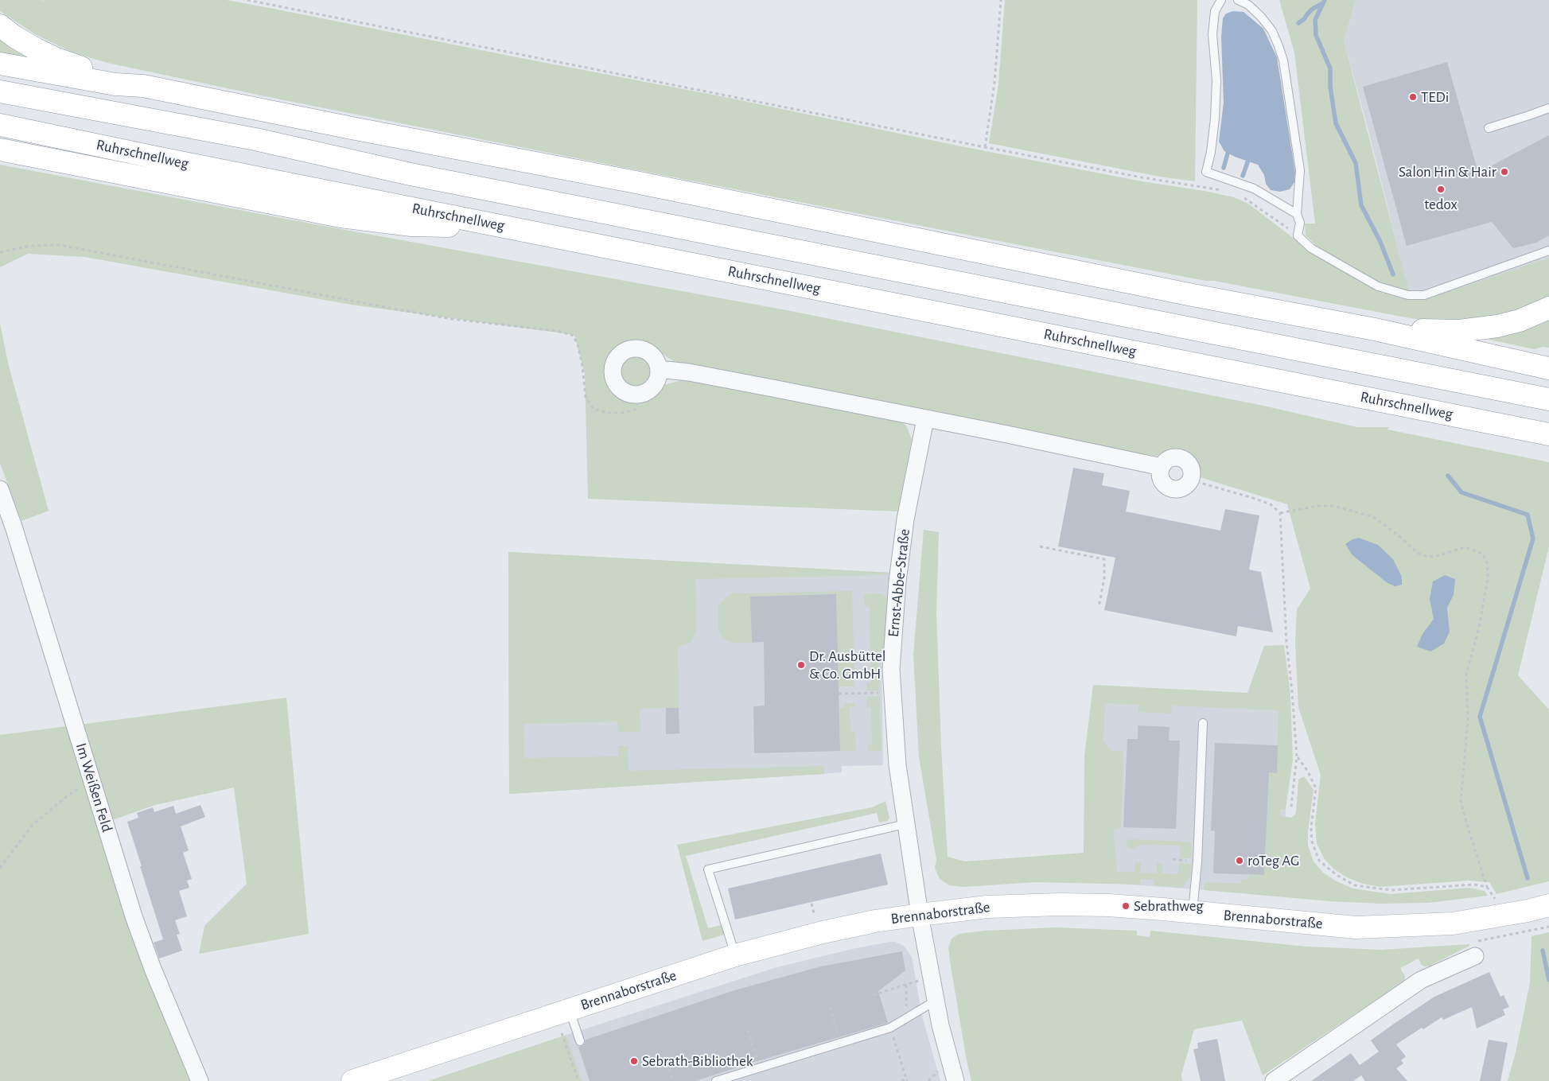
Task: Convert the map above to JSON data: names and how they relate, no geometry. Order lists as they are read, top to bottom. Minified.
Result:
{"streets":{"main road":["Ruhrschnellweg","Brennaborstraße"],"street":["Ernst-Abbe-Straße","Im Weißen Feld"]},"crossings":[["Ernst-Abbe-Straße","Brennaborstraße"]],"places":["TEDi","Salon Hin & Hair","tedox","Dr. Ausbüttel & Co. GmbH","roTeg AG","Sebrathweg","Sebrath-Bibliothek"]}
